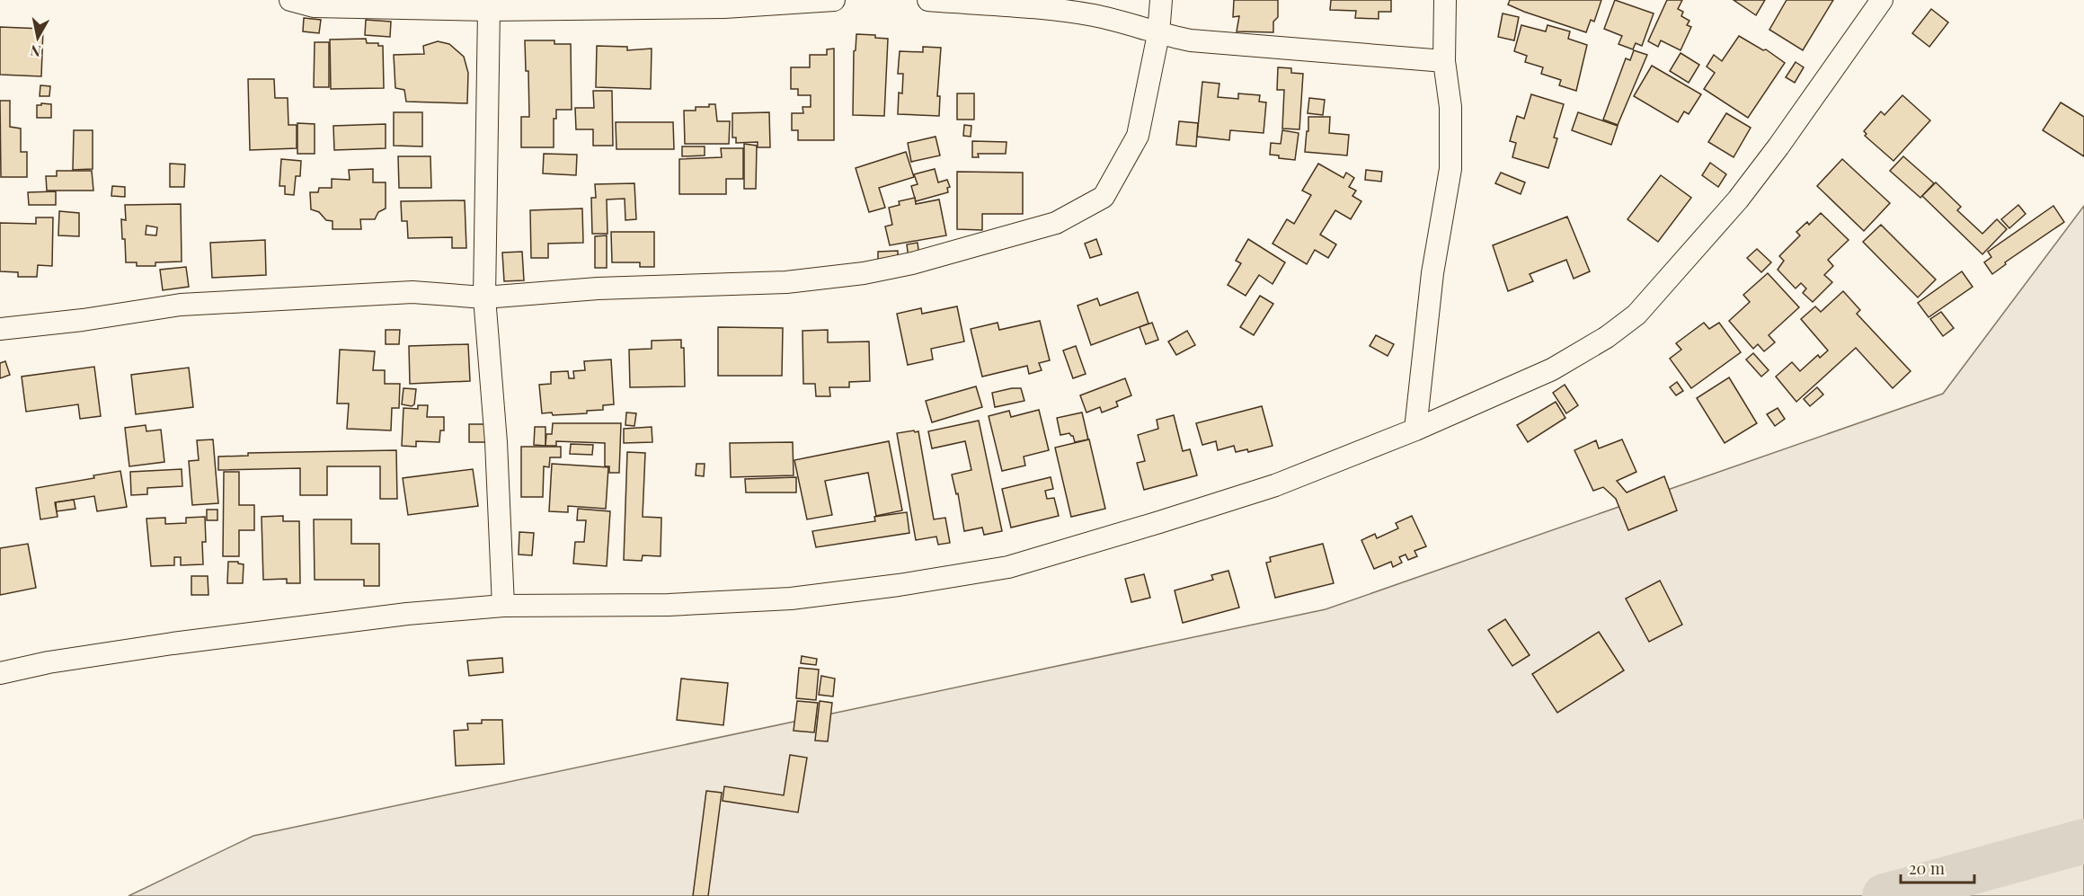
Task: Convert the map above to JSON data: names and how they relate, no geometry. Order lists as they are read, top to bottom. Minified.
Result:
{"scale_bar":"20 m","north":"bottom"}
